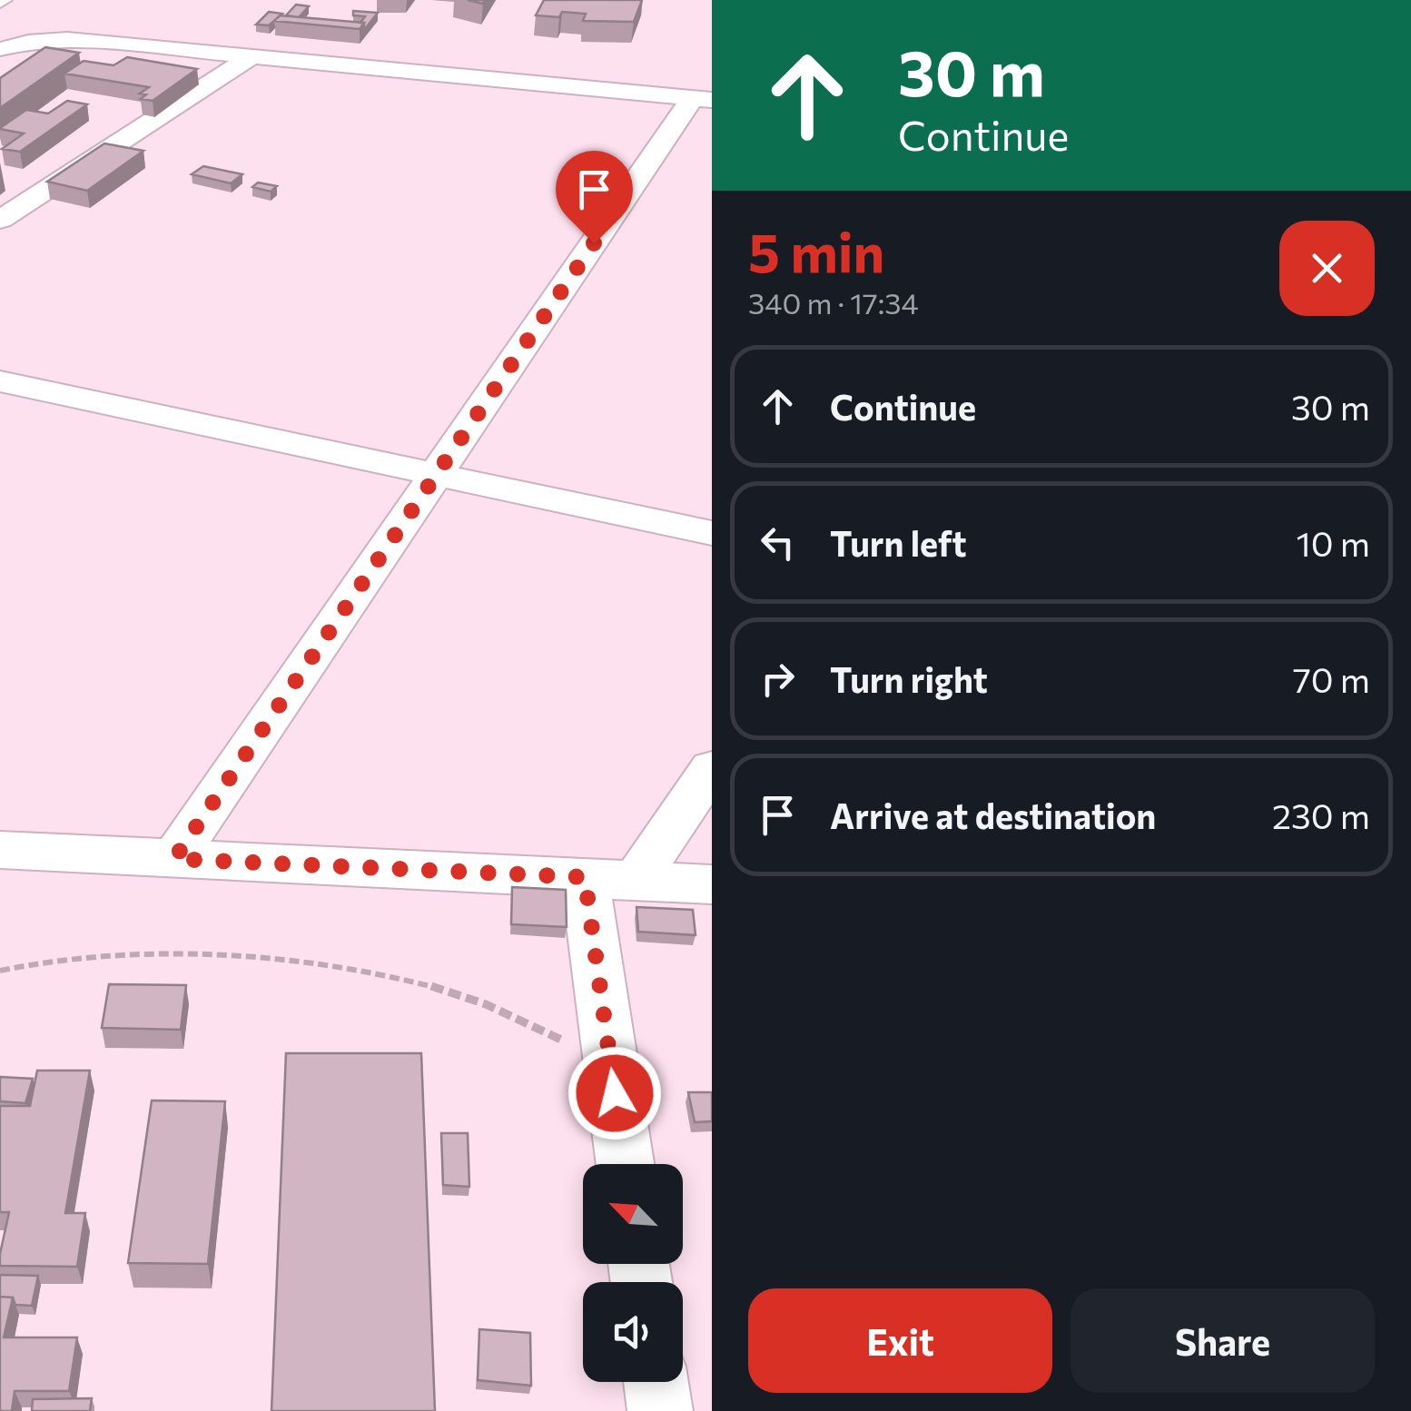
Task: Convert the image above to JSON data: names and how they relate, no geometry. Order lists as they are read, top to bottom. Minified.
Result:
{"north":"top left","page":{"turn":["30 m","Continue"],"heading":["5 min","340 m · 17:34"],"list":[{"name":"Continue","value":"30 m"},{"name":"Turn left","value":"10 m"},{"name":"Turn right","value":"70 m"},{"name":"Arrive at destination","value":"230 m"}],"buttons":["Exit","Share"]}}
